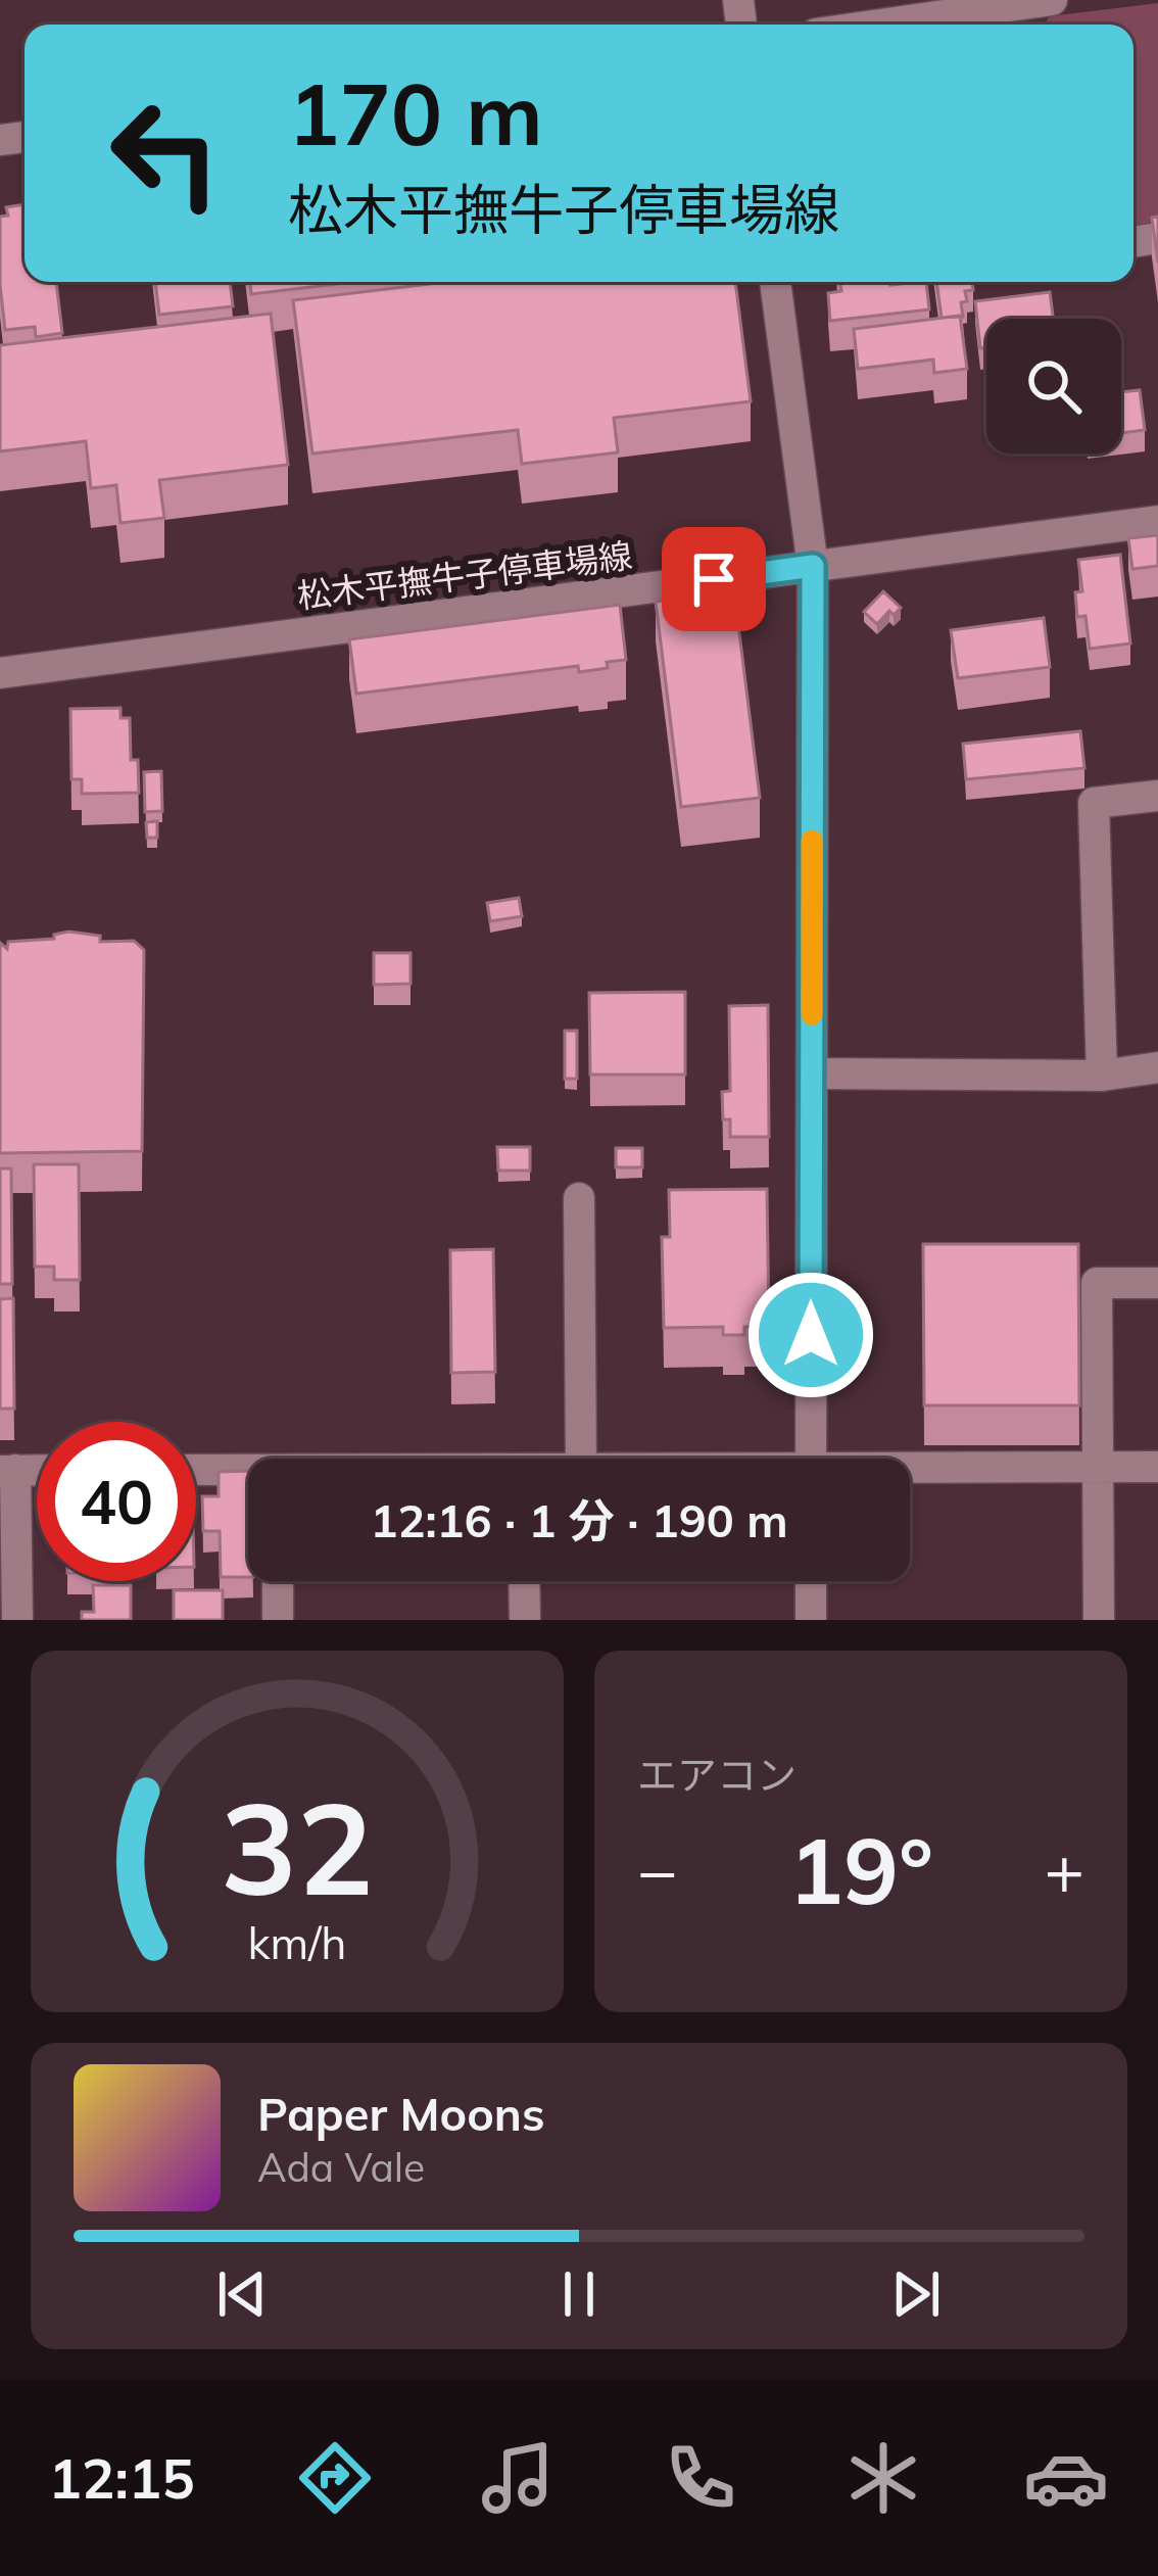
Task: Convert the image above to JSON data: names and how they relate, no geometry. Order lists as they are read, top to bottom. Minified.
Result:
{"streets":{"street":["松木平撫牛子停車場線"]},"page":{"turn":["170 m","松木平撫牛子停車場線"],"limit":"40","trip":"12:16 · 1 分 · 190 m","tile":"エアコン","heat":["−","19°","+"],"song":["Paper Moons","Ada Vale"],"tabs":"12:15","gauge":["32","km/h"]}}
